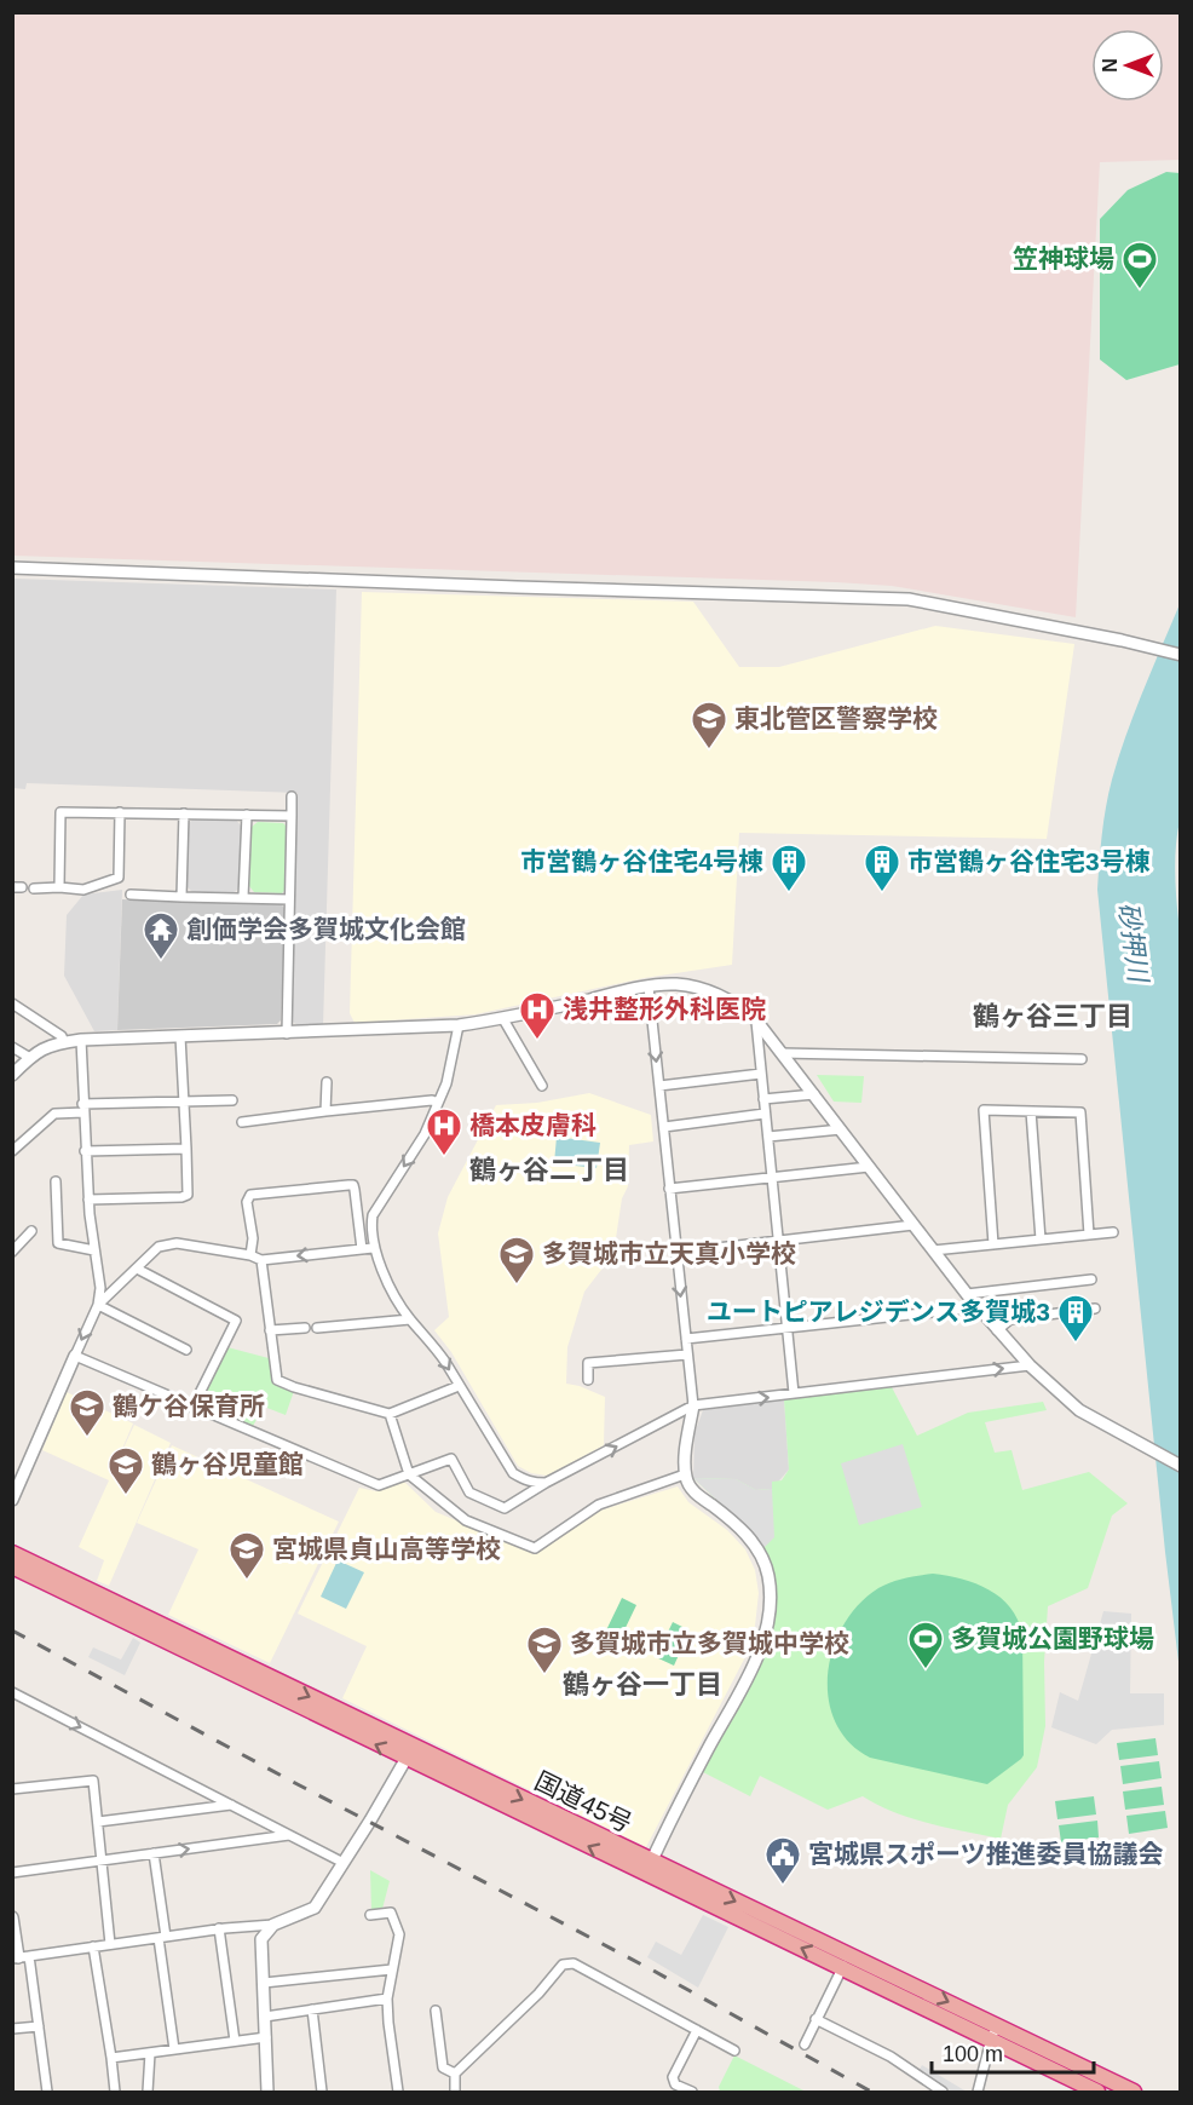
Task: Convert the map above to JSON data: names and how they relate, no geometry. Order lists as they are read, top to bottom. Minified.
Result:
{"streets":{"highway":["国道45号"]},"districts":["鶴ヶ谷三丁目","鶴ヶ谷二丁目","鶴ヶ谷一丁目"],"water":["砂押川"],"places":{"sports":["笠神球場","多賀城公園野球場"],"school or university":["東北管区警察学校","多賀城市立天真小学校","鶴ケ谷保育所","鶴ヶ谷児童館","宮城県貞山高等学校","多賀城市立多賀城中学校"],"building":["市営鶴ヶ谷住宅4号棟","市営鶴ヶ谷住宅3号棟","ユートピアレジデンス多賀城3"],"temple":["創価学会多賀城文化会館"],"hospital":["浅井整形外科医院","橋本皮膚科"],"public building":["宮城県スポーツ推進委員協議会"]},"scale_bar":"100 m","north":"left"}
